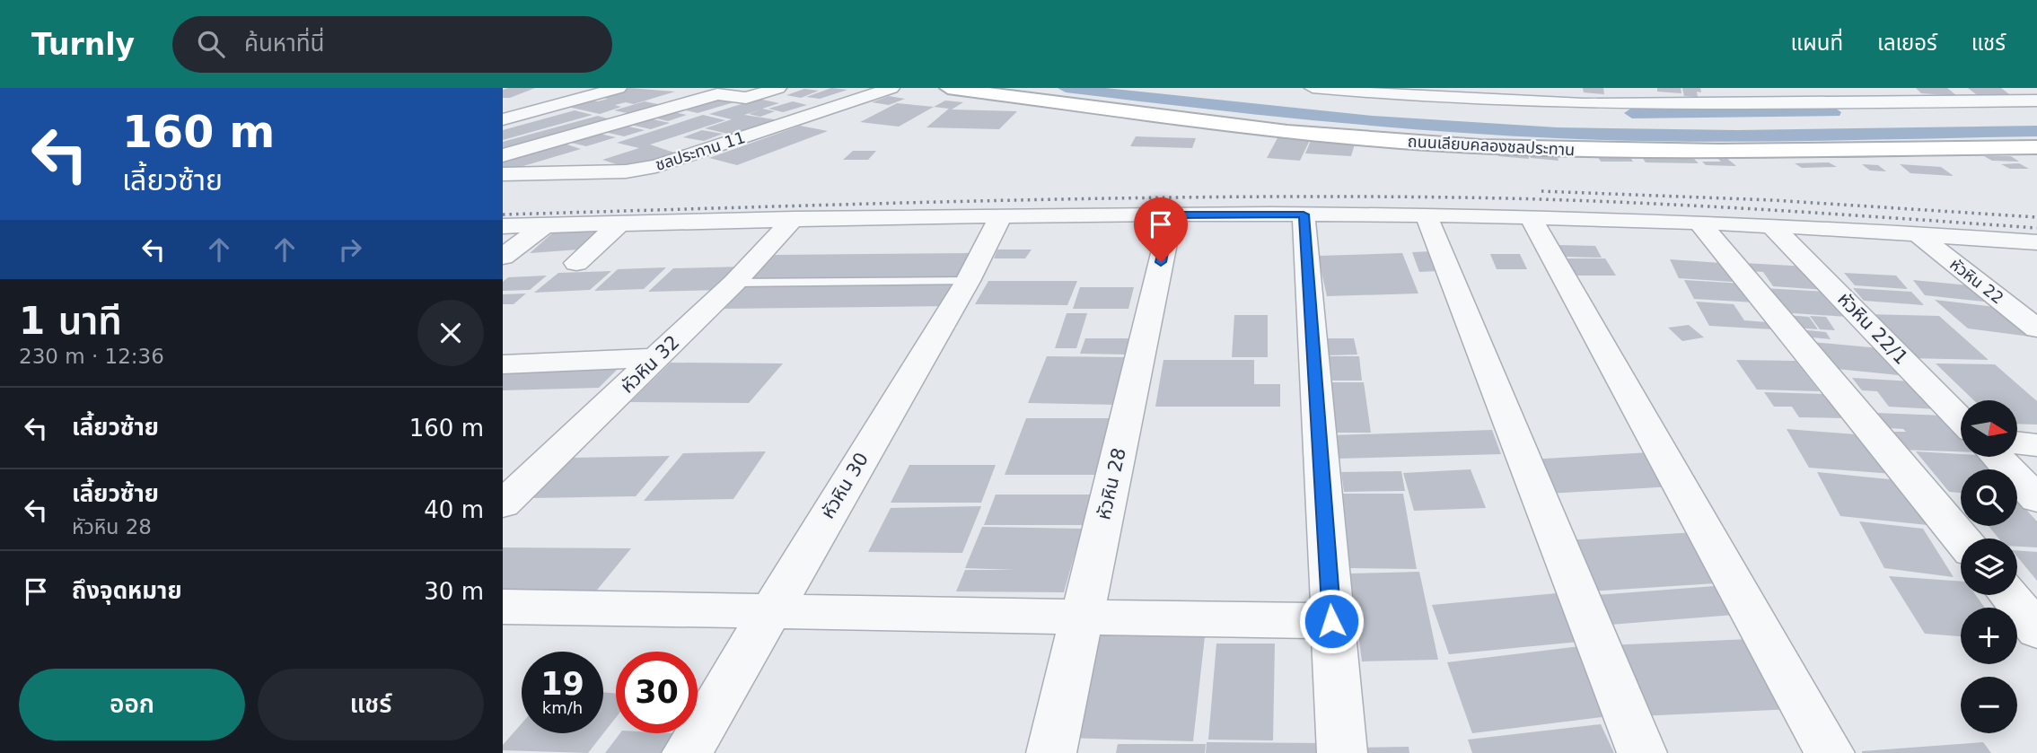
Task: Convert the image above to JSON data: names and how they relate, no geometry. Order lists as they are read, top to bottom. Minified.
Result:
{"streets":{"street":["ถนนเลียบคลองชลประทาน","ชลประทาน 11","หัวหิน 22","หัวหิน 22/1","หัวหิน 32","หัวหิน 28","หัวหิน 30"]},"north":"right","page":{"header":"Turnly","search":"ค้นหาที่นี่","nav":["แผนที่","เลเยอร์","แชร์"],"turn":["160 m","เลี้ยวซ้าย"],"heading":["1 นาที","230 m · 12:36"],"list":[{"name":"เลี้ยวซ้าย","value":"160 m"},{"name":"เลี้ยวซ้าย","note":"หัวหิน 28","value":"40 m"},{"name":"ถึงจุดหมาย","value":"30 m"}],"map_buttons":["+","−"],"speed":"19 km/h","limit":"30","buttons":["ออก","แชร์"]}}
